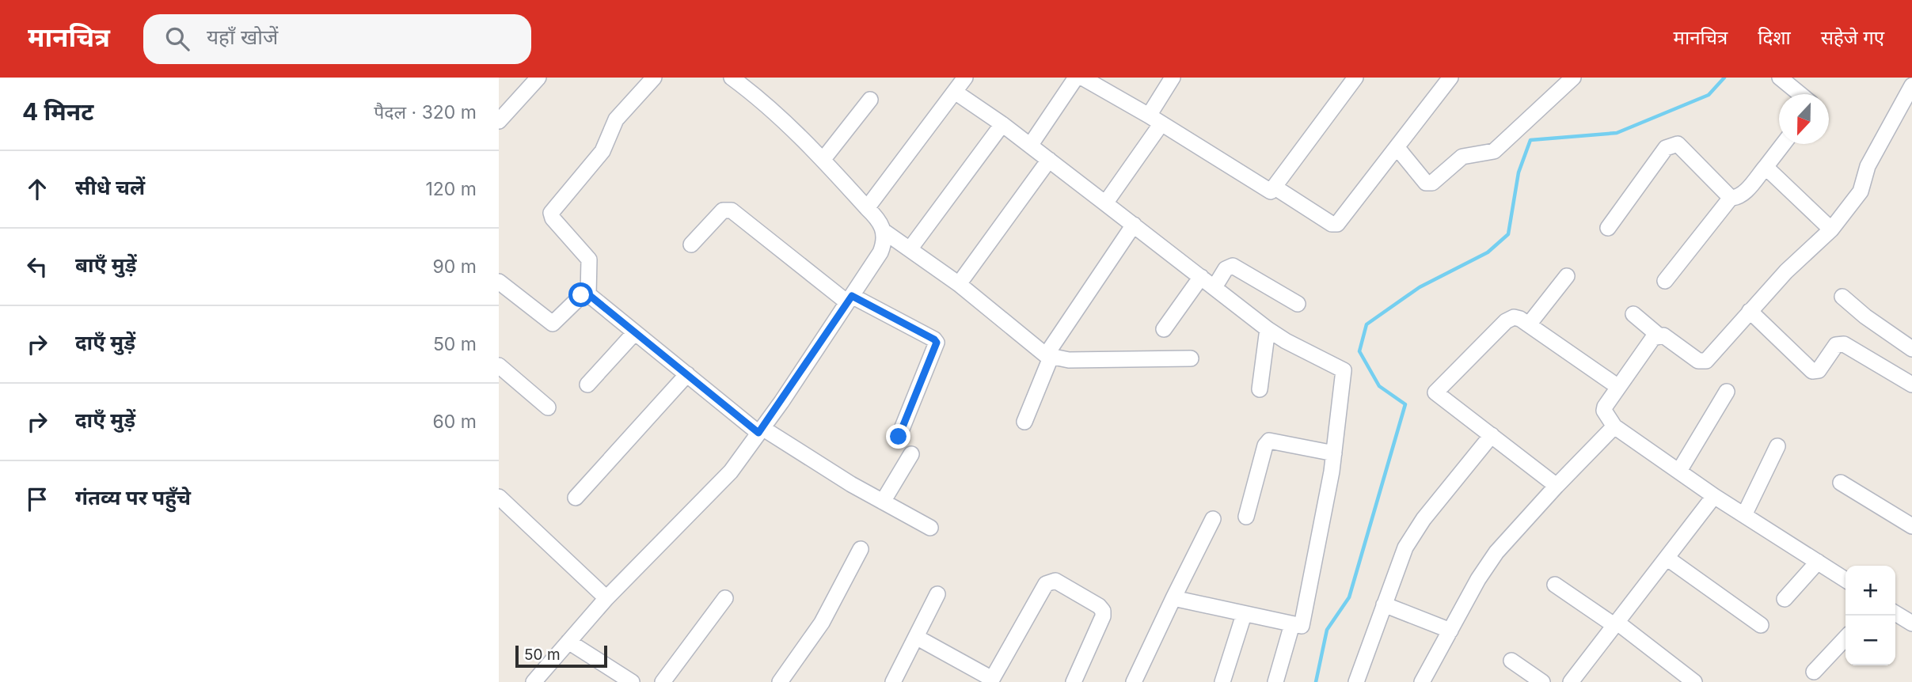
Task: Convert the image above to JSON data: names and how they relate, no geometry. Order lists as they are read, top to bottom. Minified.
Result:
{"scale_bar":"50 m","north":"bottom","page":{"header":"मानचित्र","search":"यहाँ खोजें","nav":["मानचित्र","दिशा","सहेजे गए"],"heading":["4 मिनट","पैदल · 320 m"],"list":[["सीधे चलें","120 m"],["बाएँ मुड़ें","90 m"],["दाएँ मुड़ें","50 m"],["दाएँ मुड़ें","60 m"],"गंतव्य पर पहुँचे"],"map_buttons":["+","−"],"scale":"50 m"}}
